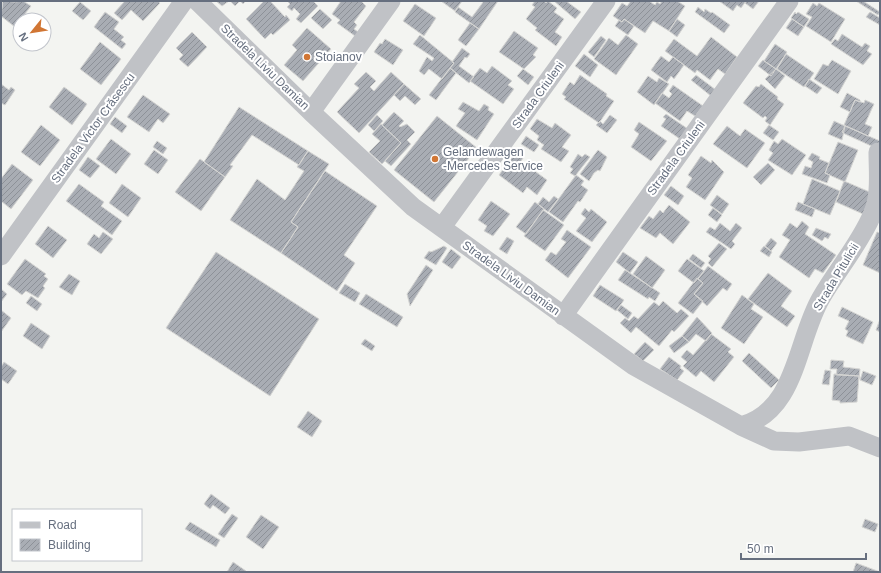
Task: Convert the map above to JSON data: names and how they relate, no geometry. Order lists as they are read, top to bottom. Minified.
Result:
{"streets":{"street":["Stradela Liviu Damian","Strada Criuleni","Stradela Victor Crăsescu","Stradela Criuleni","Strada Pitulicii"]},"crossings":[["Stradela Liviu Damian","Strada Criuleni"],["Stradela Liviu Damian","Stradela Criuleni"],["Stradela Liviu Damian","Strada Pitulicii"]],"places":["Stoianov","Gelandewagen -Mercedes Service"],"legend":["Road","Building"],"scale_bar":"50 m","north":"bottom left"}
